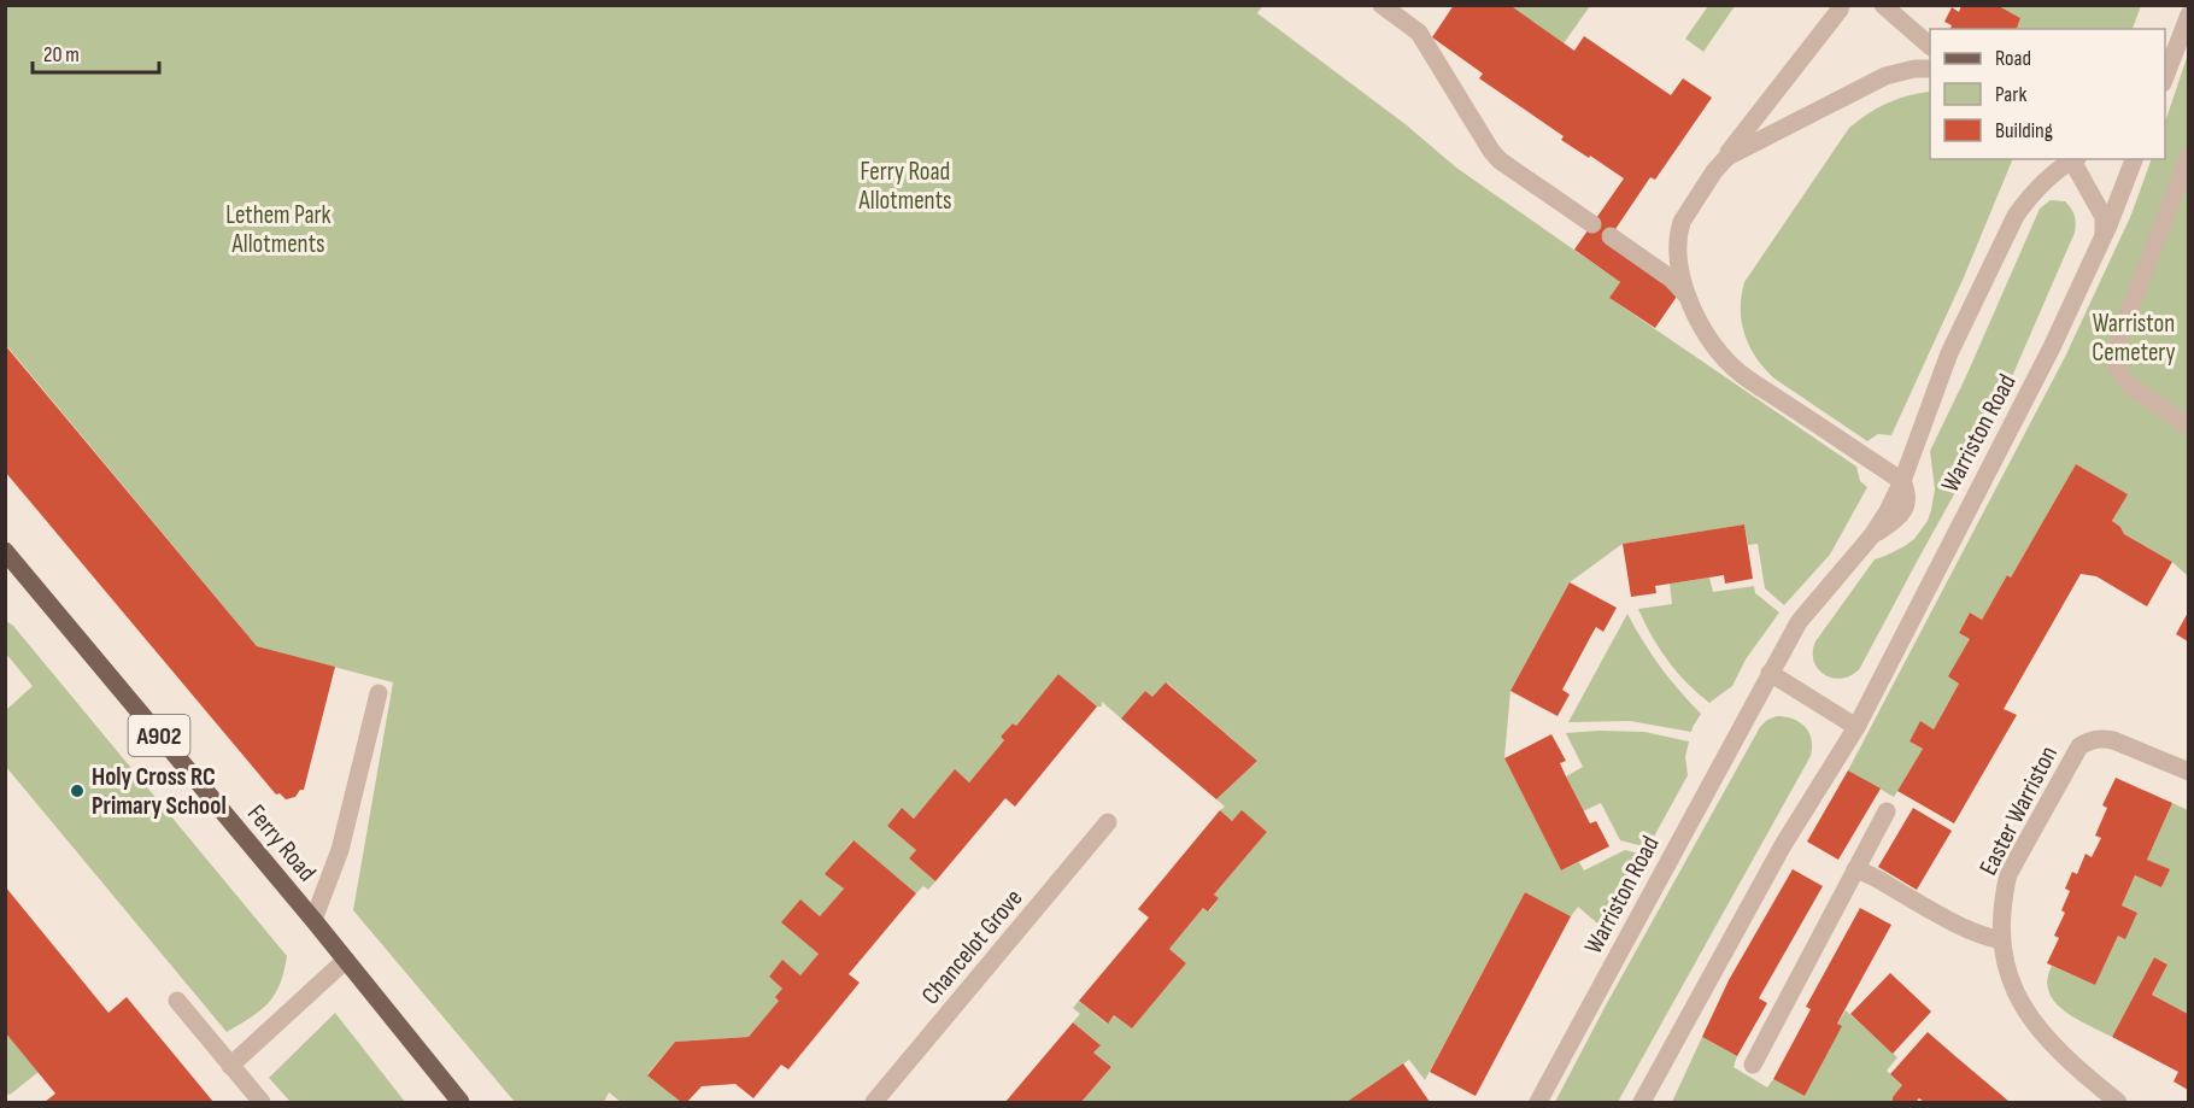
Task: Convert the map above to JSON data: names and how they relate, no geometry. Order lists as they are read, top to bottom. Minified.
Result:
{"streets":{"main road":["A902","Ferry Road"],"street":["Warriston Road","Easter Warriston","Chancelot Grove"]},"parks":["Ferry Road Allotments","Lethem Park Allotments","Warriston Cemetery"],"places":["Holy Cross RC Primary School"],"legend":["Road","Park","Building"],"scale_bar":"20 m"}
